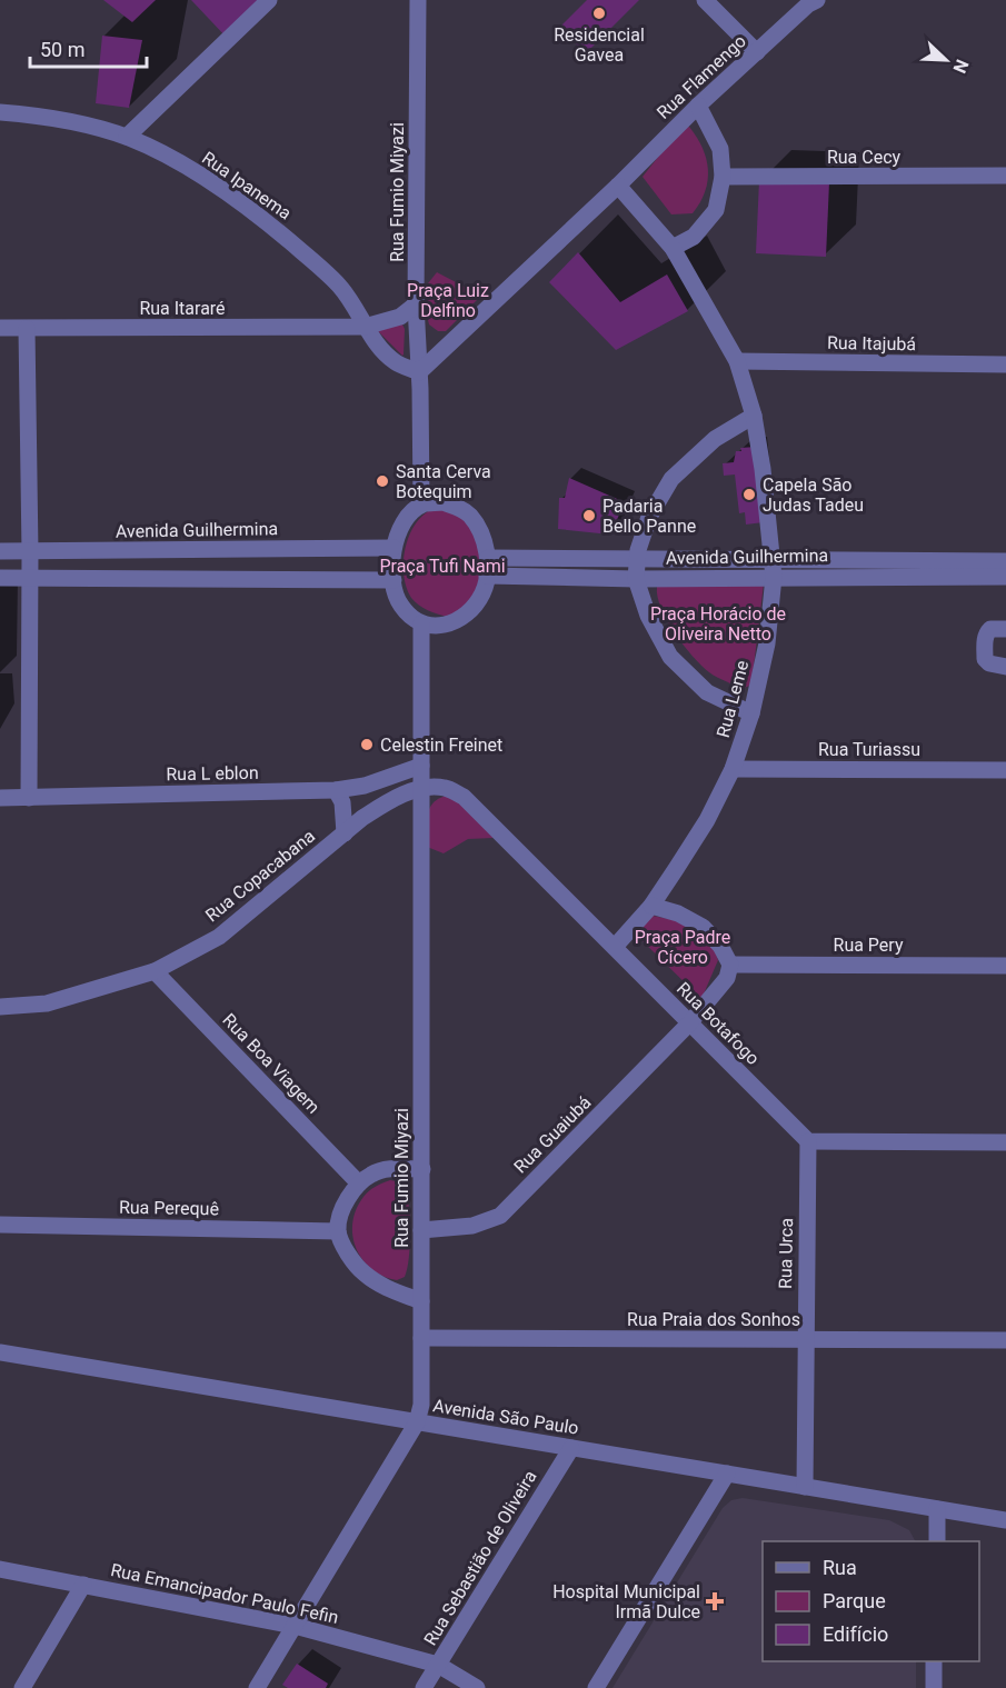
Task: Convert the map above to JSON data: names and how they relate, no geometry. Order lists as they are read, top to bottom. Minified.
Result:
{"streets":{"street":["Rua Flamengo","Rua Cecy","Rua Ipanema","Rua Fumio Miyazi","Rua Itararé","Rua Itajubá","Avenida Guilhermina","Rua Leme","Rua Turiassu","Rua L eblon","Rua Copacabana","Rua Pery","Rua Botafogo","Rua Boa Viagem","Rua Guaiubá","Rua Perequê","Rua Urca","Rua Praia dos Sonhos","Avenida São Paulo","Rua Sebastião de Oliveira","Rua Emancipador Paulo Fefin"]},"crossings":[["Rua Flamengo","Rua Leme"],["Rua Ipanema","Rua Fumio Miyazi"],["Rua Ipanema","Rua Itararé"],["Rua Fumio Miyazi","Rua Itararé"],["Rua Fumio Miyazi","Avenida Guilhermina"],["Rua Fumio Miyazi","Rua L eblon"],["Rua Fumio Miyazi","Rua Copacabana"],["Rua Fumio Miyazi","Rua Botafogo"],["Rua Fumio Miyazi","Rua Guaiubá"],["Rua Fumio Miyazi","Rua Praia dos Sonhos"],["Rua Fumio Miyazi","Avenida São Paulo"],["Rua Fumio Miyazi","Rua Emancipador Paulo Fefin"],["Rua Itajubá","Rua Leme"],["Avenida Guilhermina","Rua Leme"],["Rua Leme","Rua Turiassu"],["Rua Leme","Rua Botafogo"],["Rua Copacabana","Rua Botafogo"],["Rua Copacabana","Rua Boa Viagem"],["Rua Botafogo","Rua Guaiubá"],["Rua Botafogo","Rua Urca"],["Rua Urca","Rua Praia dos Sonhos"],["Rua Urca","Avenida São Paulo"],["Avenida São Paulo","Rua Sebastião de Oliveira"],["Rua Sebastião de Oliveira","Rua Emancipador Paulo Fefin"]],"parks":["Praça Luiz Delfino","Praça Tufi Nami","Praça Horácio de Oliveira Netto","Praça Padre Cícero"],"places":{"other":["Residencial Gavea","Santa Cerva Botequim","Capela São Judas Tadeu","Padaria Bello Panne","Celestin Freinet"],"health":["Hospital Municipal Irmã Dulce"]},"legend":["Rua","Parque","Edifício"],"scale_bar":"50 m","north":"bottom right"}
